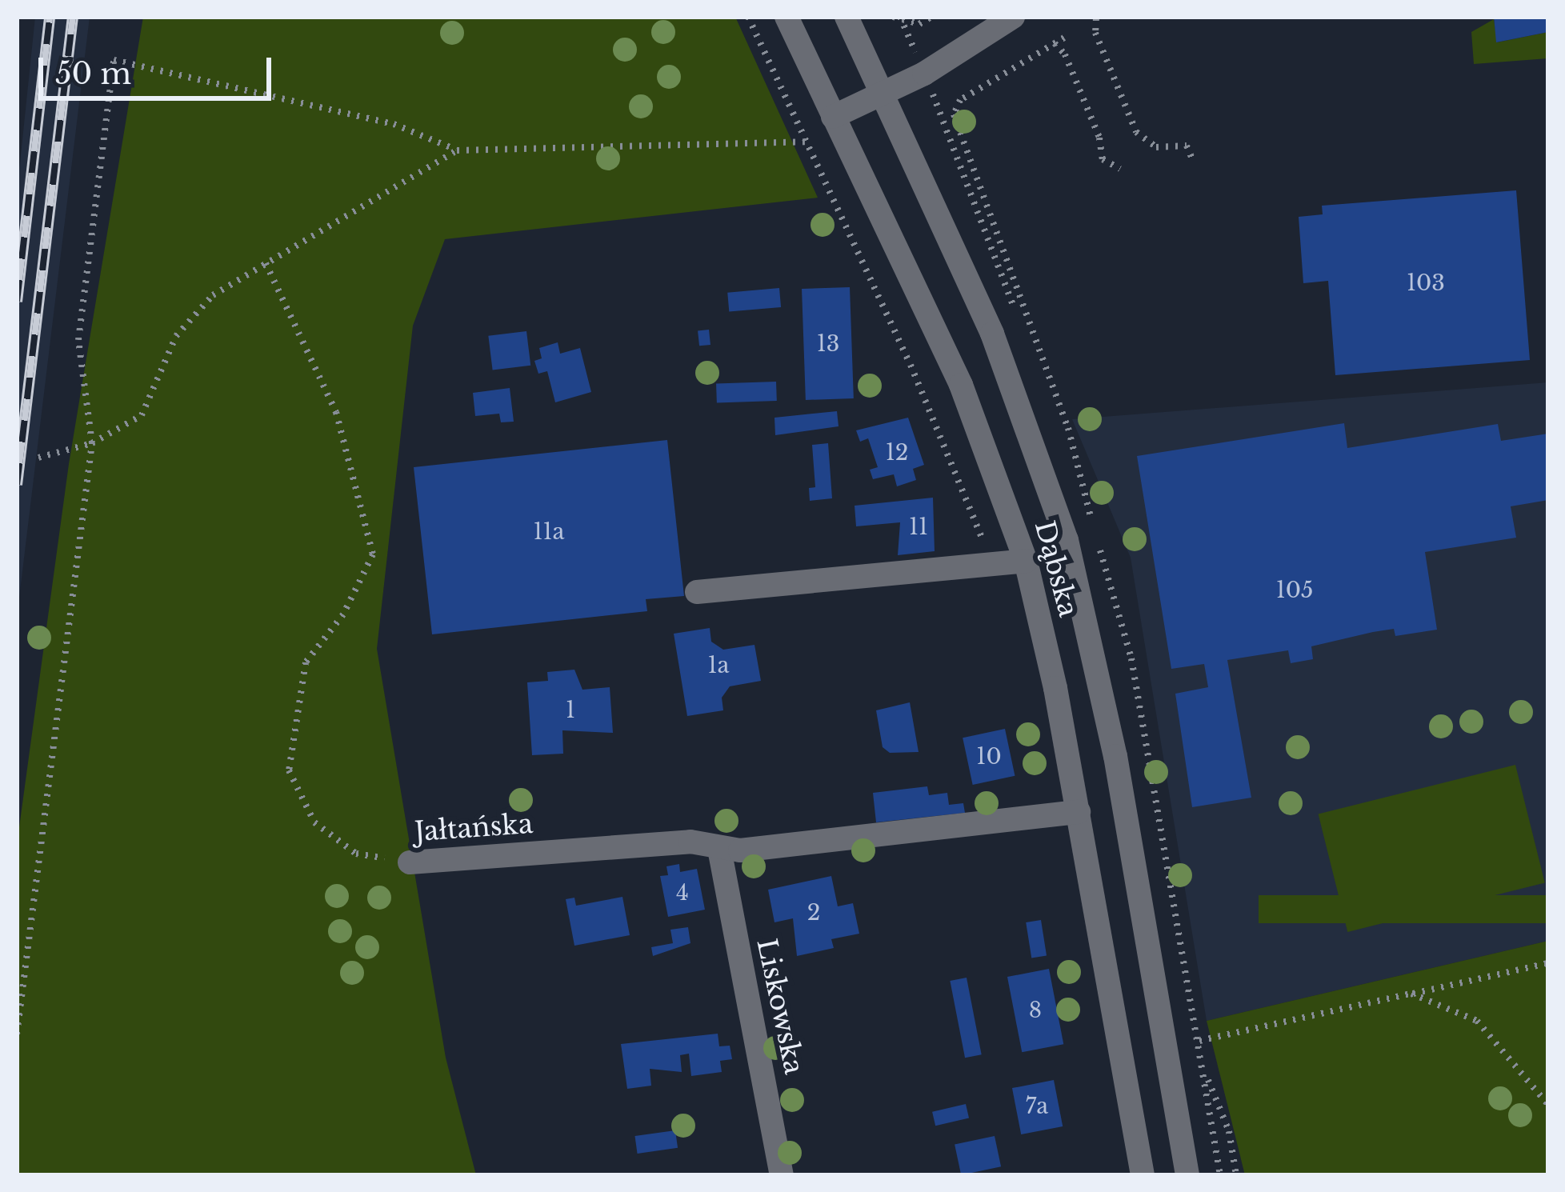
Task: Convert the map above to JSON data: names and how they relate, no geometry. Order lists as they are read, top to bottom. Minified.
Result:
{"streets":{"street":["Dąbska","Jałtańska","Liskowska"]},"crossings":[["Dąbska","Jałtańska"],["Jałtańska","Liskowska"]],"house_numbers":["103","13","12","11","11a","105","1a","1","10","4","2","8","7a"],"scale_bar":"50 m"}
